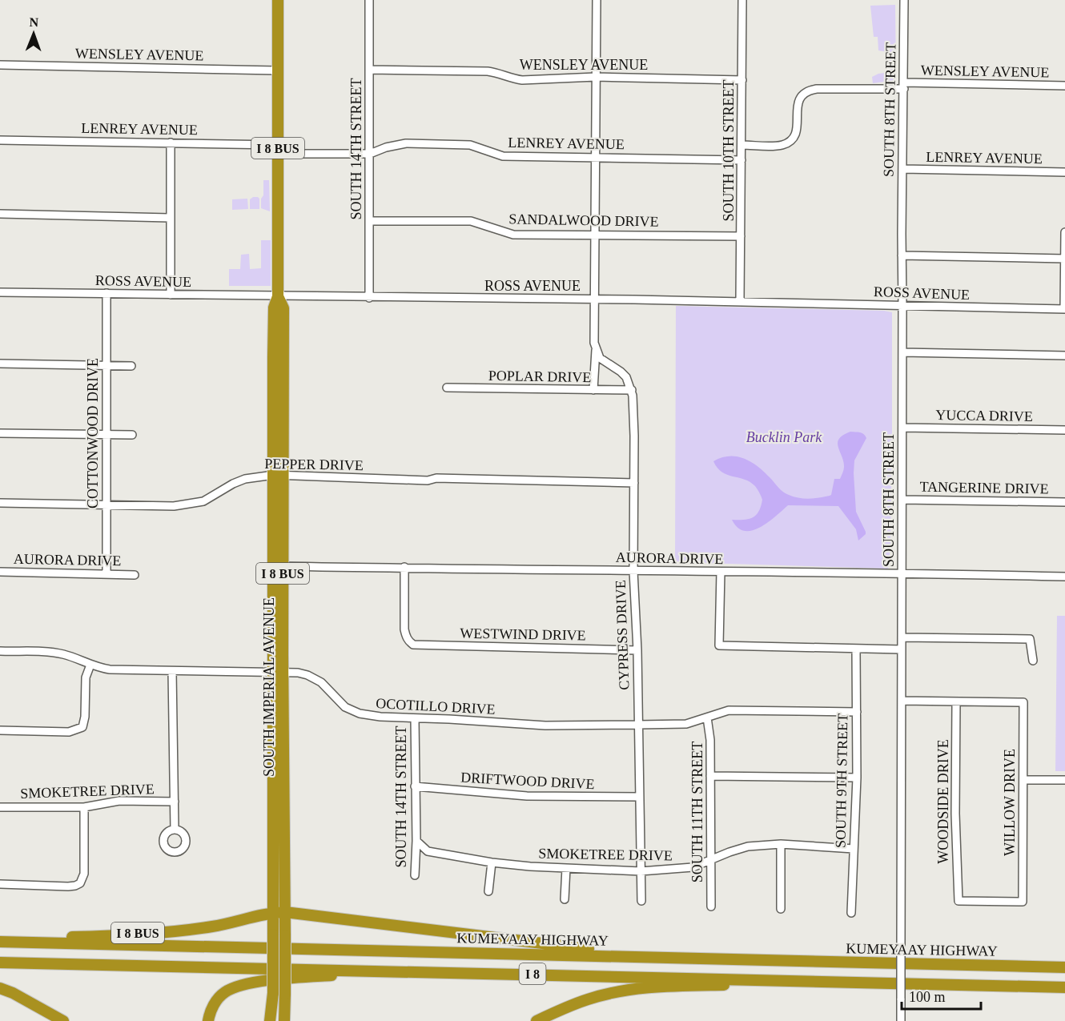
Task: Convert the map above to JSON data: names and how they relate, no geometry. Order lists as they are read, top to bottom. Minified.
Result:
{"streets":{"highway":["I 8 BUS","SOUTH IMPERIAL AVENUE","KUMEYAAY HIGHWAY","I 8"],"street":["WENSLEY AVENUE","SOUTH 8TH STREET","LENREY AVENUE","SOUTH 14TH STREET","SOUTH 10TH STREET","SANDALWOOD DRIVE","ROSS AVENUE","POPLAR DRIVE","YUCCA DRIVE","COTTONWOOD DRIVE","PEPPER DRIVE","TANGERINE DRIVE","AURORA DRIVE","WESTWIND DRIVE","CYPRESS DRIVE","OCOTILLO DRIVE","DRIFTWOOD DRIVE","SOUTH 9TH STREET","SMOKETREE DRIVE","WOODSIDE DRIVE","WILLOW DRIVE","SOUTH 11TH STREET"]},"crossings":[["WENSLEY AVENUE","SOUTH 8TH STREET"],["WENSLEY AVENUE","SOUTH 14TH STREET"],["WENSLEY AVENUE","SOUTH 10TH STREET"],["WENSLEY AVENUE","SOUTH IMPERIAL AVENUE"],["SOUTH 8TH STREET","LENREY AVENUE"],["SOUTH 8TH STREET","ROSS AVENUE"],["SOUTH 8TH STREET","YUCCA DRIVE"],["SOUTH 8TH STREET","TANGERINE DRIVE"],["SOUTH 8TH STREET","AURORA DRIVE"],["LENREY AVENUE","SOUTH 14TH STREET"],["LENREY AVENUE","SOUTH 10TH STREET"],["LENREY AVENUE","SOUTH IMPERIAL AVENUE"],["I 8 BUS","SOUTH IMPERIAL AVENUE"],["SOUTH 14TH STREET","SANDALWOOD DRIVE"],["SOUTH 14TH STREET","ROSS AVENUE"],["SOUTH 14TH STREET","OCOTILLO DRIVE"],["SOUTH 14TH STREET","DRIFTWOOD DRIVE"],["SOUTH 14TH STREET","SMOKETREE DRIVE"],["SOUTH 10TH STREET","SANDALWOOD DRIVE"],["SOUTH 10TH STREET","ROSS AVENUE"],["ROSS AVENUE","COTTONWOOD DRIVE"],["ROSS AVENUE","SOUTH IMPERIAL AVENUE"],["POPLAR DRIVE","CYPRESS DRIVE"],["COTTONWOOD DRIVE","PEPPER DRIVE"],["COTTONWOOD DRIVE","AURORA DRIVE"],["PEPPER DRIVE","CYPRESS DRIVE"],["PEPPER DRIVE","SOUTH IMPERIAL AVENUE"],["AURORA DRIVE","WESTWIND DRIVE"],["AURORA DRIVE","CYPRESS DRIVE"],["AURORA DRIVE","SOUTH IMPERIAL AVENUE"],["WESTWIND DRIVE","CYPRESS DRIVE"],["CYPRESS DRIVE","OCOTILLO DRIVE"],["CYPRESS DRIVE","DRIFTWOOD DRIVE"],["CYPRESS DRIVE","SMOKETREE DRIVE"],["SOUTH IMPERIAL AVENUE","OCOTILLO DRIVE"],["OCOTILLO DRIVE","SOUTH 9TH STREET"],["OCOTILLO DRIVE","SOUTH 11TH STREET"],["SOUTH 9TH STREET","SMOKETREE DRIVE"],["SMOKETREE DRIVE","SOUTH 11TH STREET"],["WOODSIDE DRIVE","WILLOW DRIVE"]],"parks":["Bucklin Park"],"scale_bar":"100 m","north":"top"}
